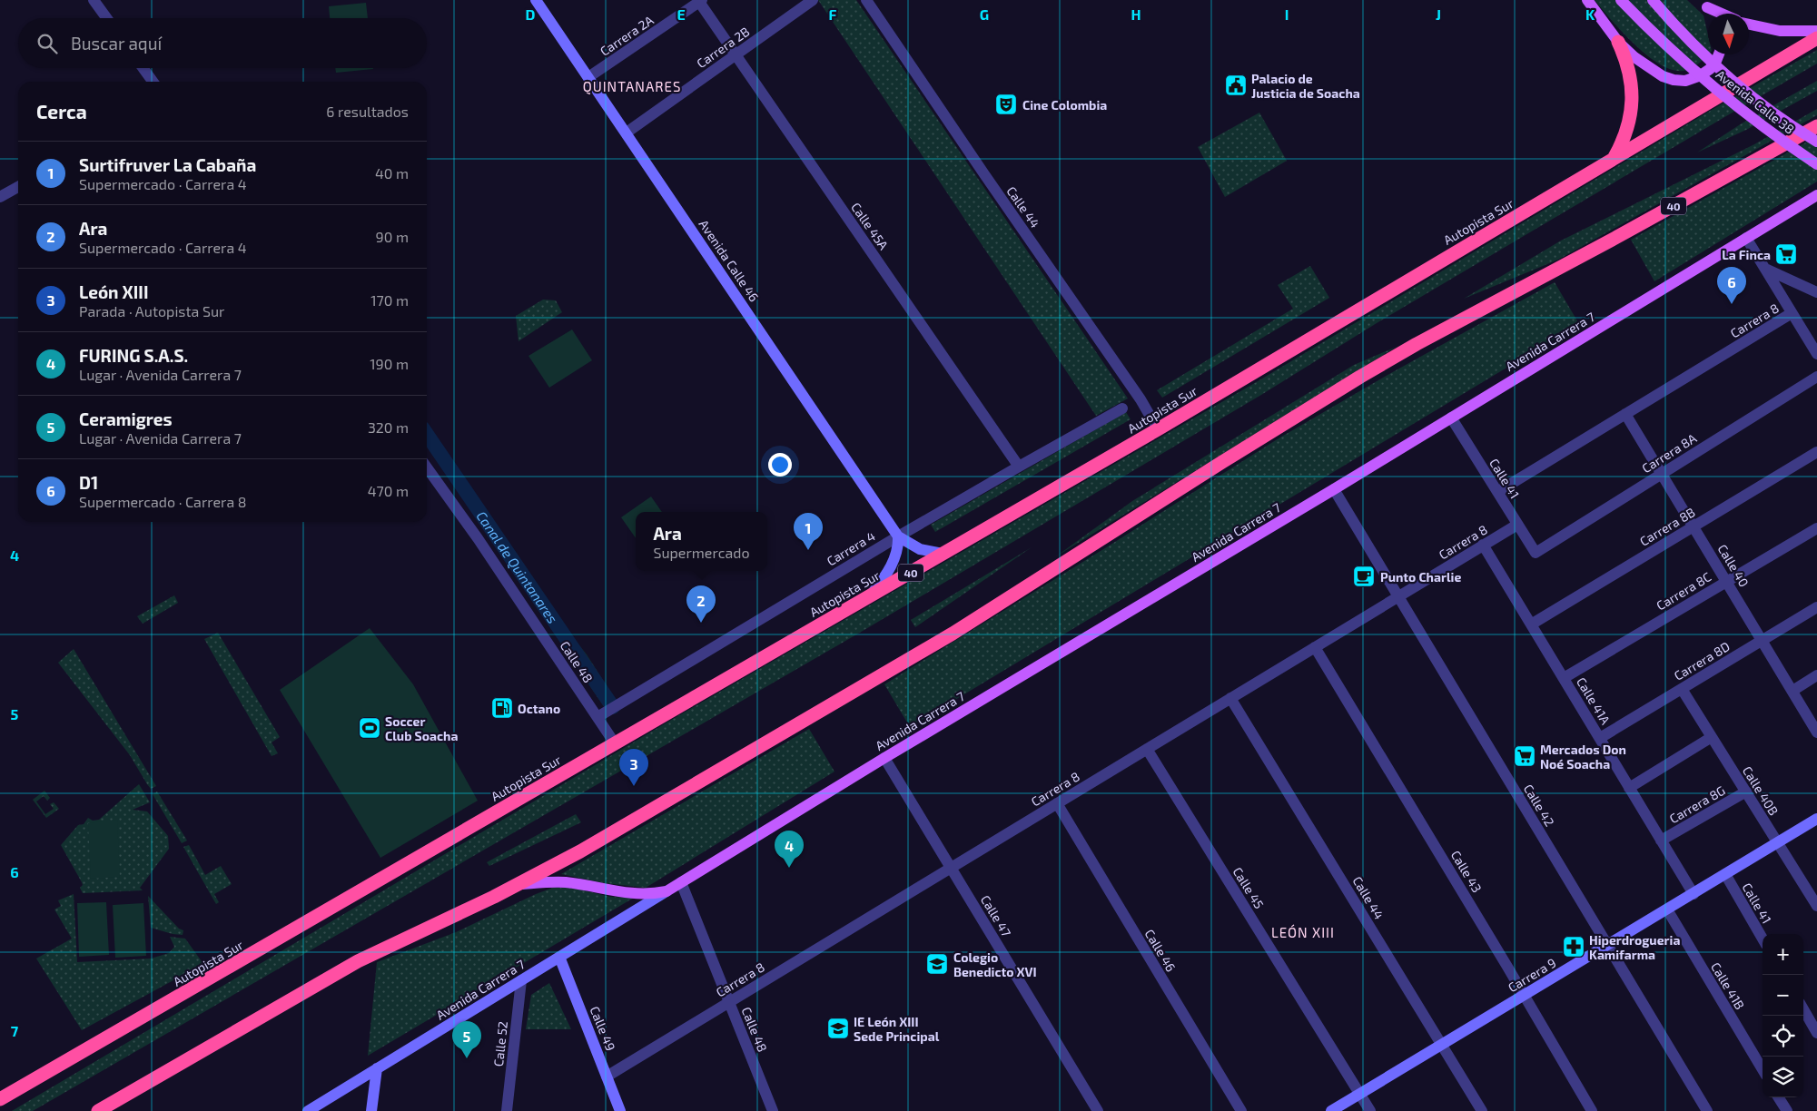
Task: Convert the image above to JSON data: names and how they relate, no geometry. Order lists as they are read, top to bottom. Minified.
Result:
{"streets":{"highway":["40","Autopista Sur"],"main road":["Avenida Calle 38","Avenida Carrera 7"],"street":["Carrera 2A","Carrera 2B","Calle 44","Calle 45A","Avenida Calle 46","Carrera 8","Carrera 8A","Calle 41","Carrera 8B","Carrera 4","Calle 40","Carrera 8C","Carrera 8D","Calle 48","Calle 41A","Calle 40B","Carrera 8G","Calle 42","Calle 43","Calle 45","Calle 47","Calle 46","Carrera 9","Calle 41B","Calle 49","Calle 52"]},"crossings":[["Carrera 2A","Calle 45A"],["Carrera 2A","Avenida Calle 46"],["Carrera 2B","Calle 45A"],["Carrera 2B","Avenida Calle 46"],["40","Avenida Carrera 7"],["Calle 44","Autopista Sur"],["Calle 44","Carrera 8"],["Calle 44","Carrera 9"],["Autopista Sur","Calle 48"],["Calle 45A","Carrera 4"],["Avenida Calle 46","Carrera 4"],["Carrera 8","Calle 41"],["Carrera 8","Calle 40"],["Carrera 8","Calle 48"],["Carrera 8","Calle 41A"],["Carrera 8","Calle 42"],["Carrera 8","Calle 43"],["Carrera 8","Calle 45"],["Carrera 8","Calle 47"],["Carrera 8","Calle 46"],["Carrera 8","Calle 49"],["Avenida Carrera 7","Calle 41"],["Avenida Carrera 7","Calle 48"],["Avenida Carrera 7","Calle 42"],["Avenida Carrera 7","Calle 47"],["Avenida Carrera 7","Calle 49"],["Avenida Carrera 7","Calle 52"],["Carrera 8A","Calle 41"],["Carrera 8A","Calle 40"],["Calle 41","Carrera 9"],["Carrera 8B","Calle 40"],["Carrera 8B","Calle 41A"],["Carrera 4","Calle 48"],["Calle 40","Carrera 8C"],["Calle 40","Carrera 8D"],["Carrera 8C","Calle 41A"],["Carrera 8D","Calle 41A"],["Carrera 8D","Calle 40B"],["Calle 41A","Carrera 8G"],["Calle 41A","Carrera 9"],["Calle 40B","Carrera 8G"],["Calle 40B","Carrera 9"],["Calle 42","Carrera 9"],["Calle 43","Carrera 9"],["Calle 45","Carrera 9"],["Carrera 9","Calle 41B"]],"districts":["QUINTANARES","LEÓN XIII"],"water":["Canal de Quintanares"],"places":{"public building":["Palacio de Justicia de Soacha"],"theatre":["Cine Colombia"],"supermarket":["La Finca","Mercados Don Noé Soacha"],"cafe":["Punto Charlie"],"fuel station":["Octano"],"sports":["Soccer Club Soacha"],"pharmacy":["Hiperdrogueria Kamifarma"],"school or university":["Colegio Benedicto XVI","IE León XIII Sede Principal"]},"north":"bottom","page":{"search":"Buscar aquí","heading":["Cerca","6 resultados"],"list":[{"mark":"1","name":"Surtifruver La Cabaña","note":"Supermercado · Carrera 4","value":"40 m"},{"mark":"2","name":"Ara","note":"Supermercado · Carrera 4","value":"90 m"},{"mark":"3","name":"León XIII","note":"Parada · Autopista Sur","value":"170 m"},{"mark":"4","name":"FURING S.A.S.","note":"Lugar · Avenida Carrera 7","value":"190 m"},{"mark":"5","name":"Ceramigres","note":"Lugar · Avenida Carrera 7","value":"320 m"},{"mark":"6","name":"D1","note":"Supermercado · Carrera 8","value":"470 m"}],"pins":["6","1","2","3","4","5"],"popup":["Ara","Supermercado"],"map_buttons":["+","−"]},"grid":{"columns":["D","E","F","G","H","I","J","K"],"rows":["4","5","6","7"]}}
